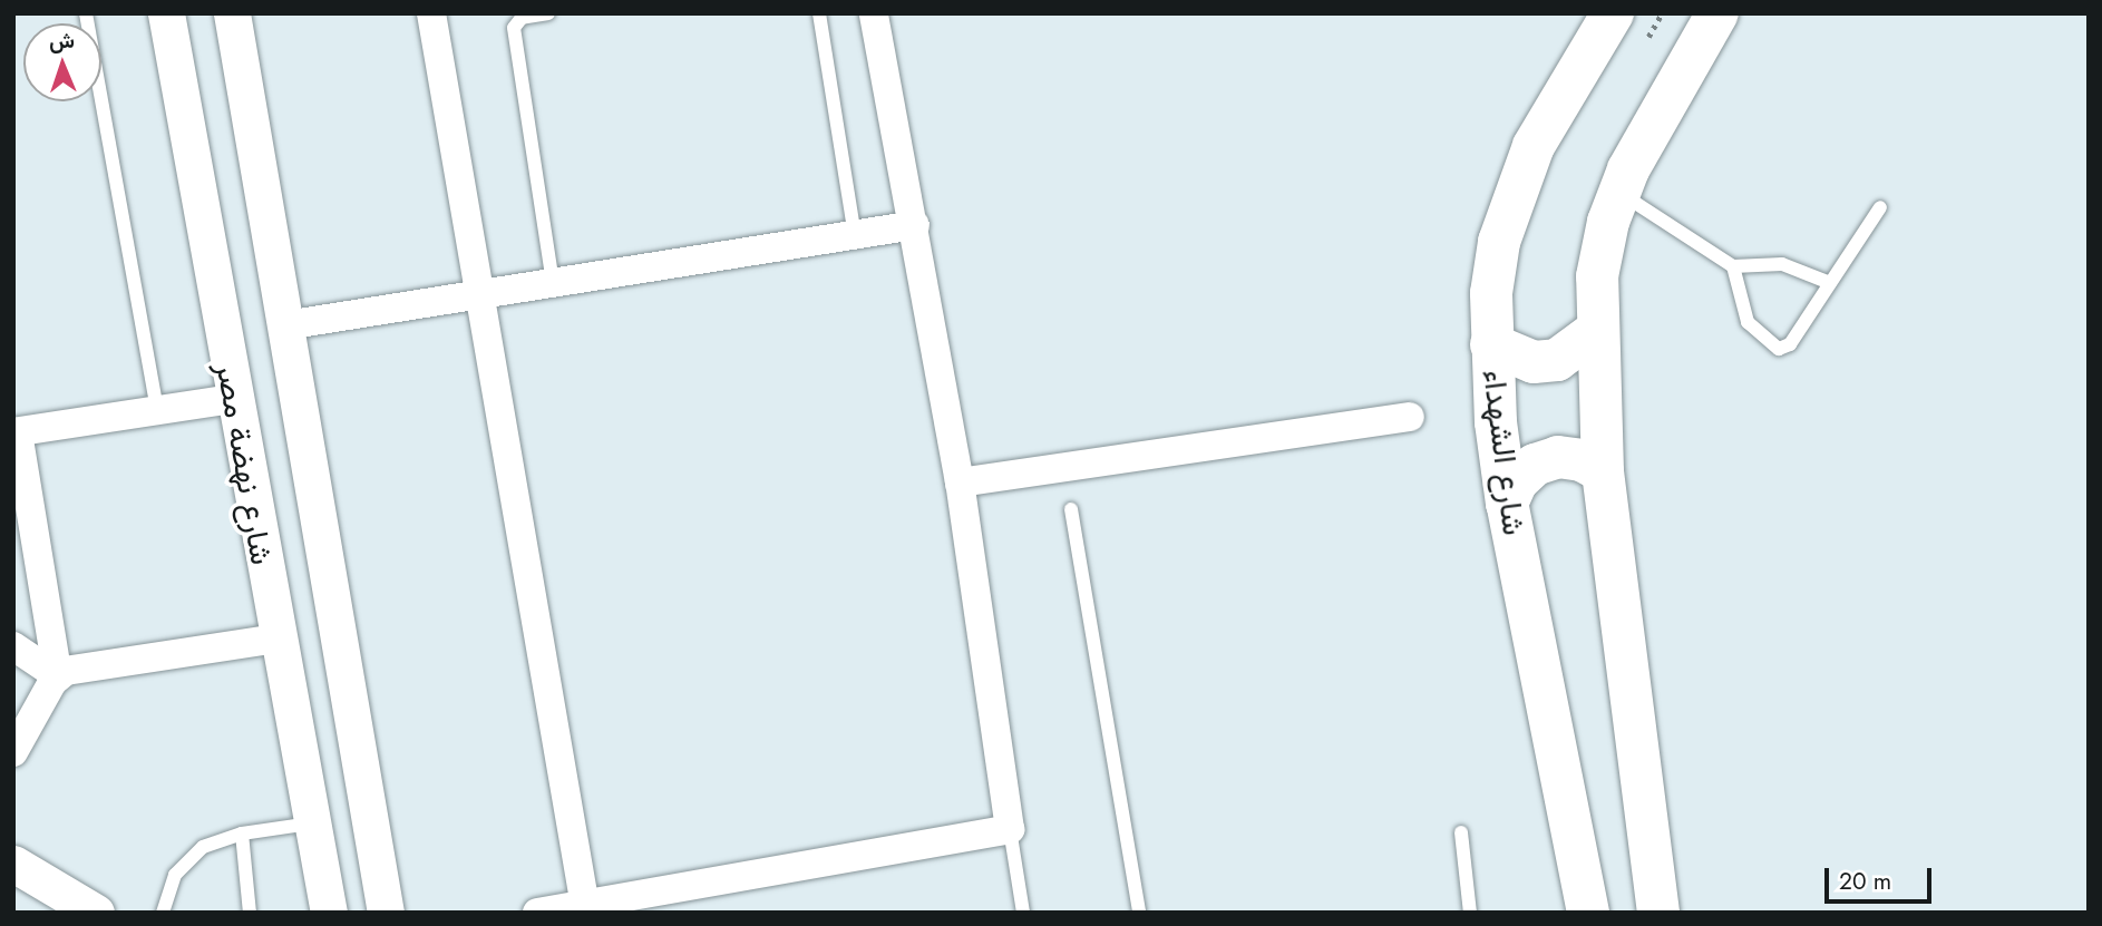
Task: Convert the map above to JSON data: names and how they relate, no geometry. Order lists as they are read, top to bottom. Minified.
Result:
{"streets":{"highway":["شارع الشهداء"],"street":["شارع نهضة مصر"]},"scale_bar":"20 m","north":"top"}
